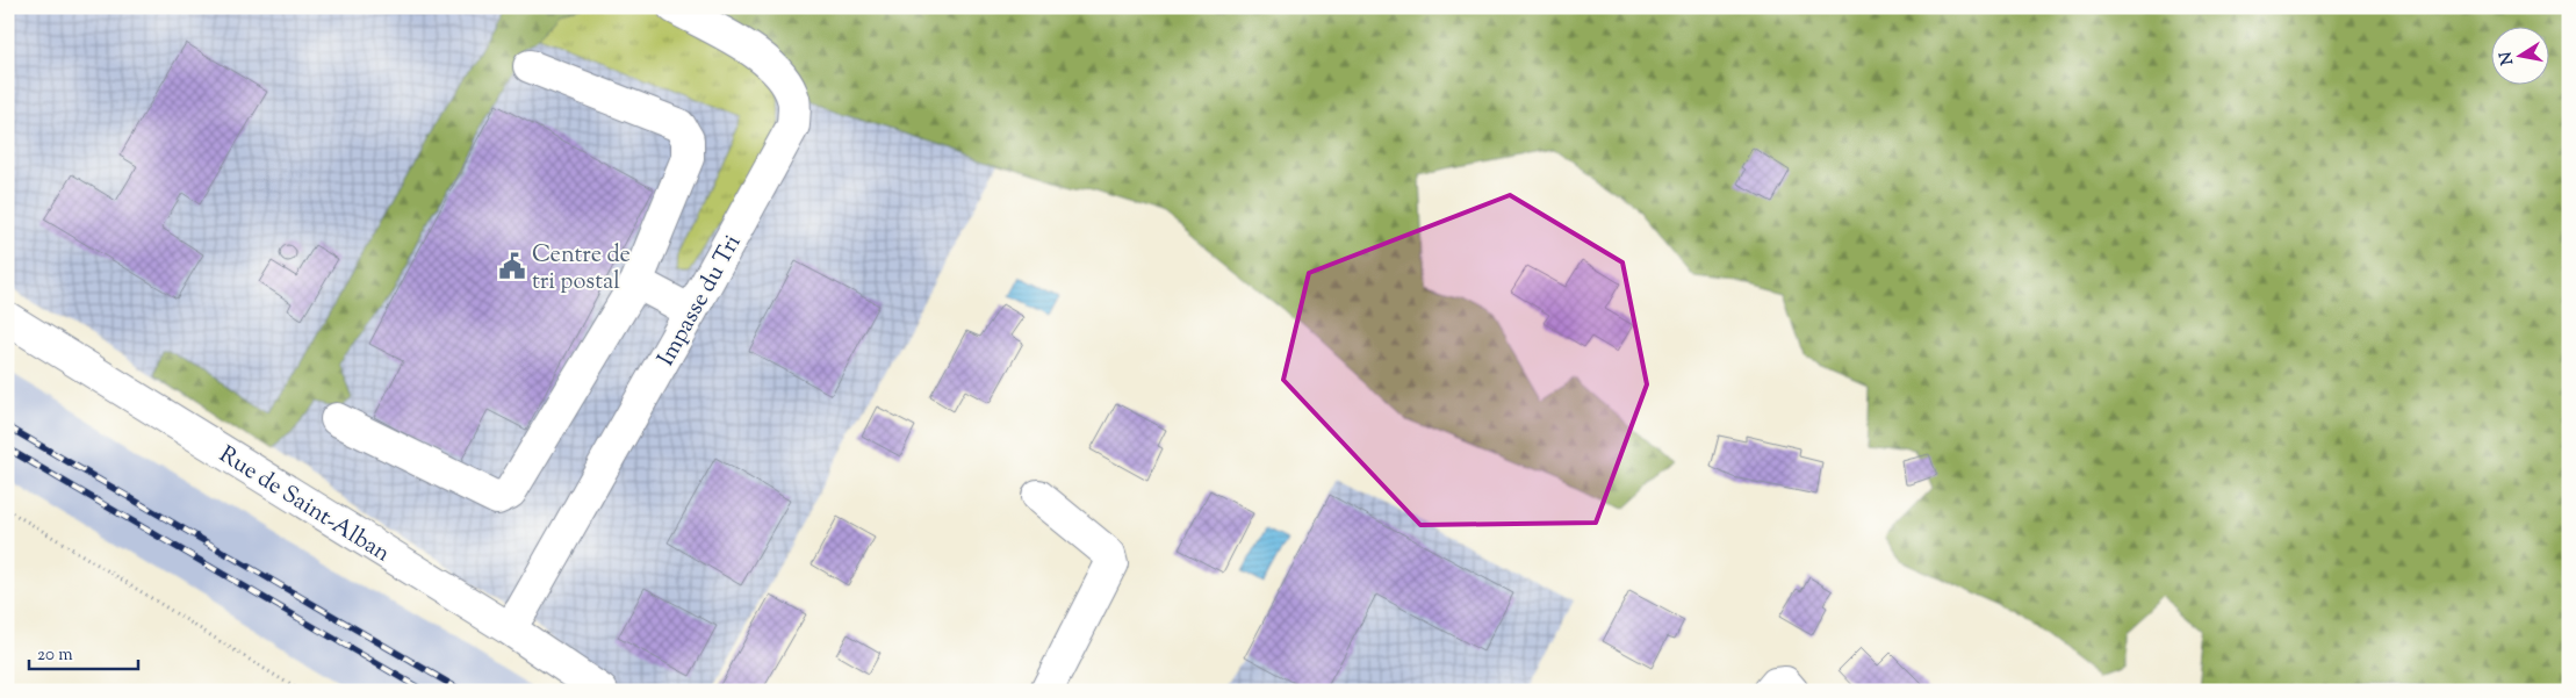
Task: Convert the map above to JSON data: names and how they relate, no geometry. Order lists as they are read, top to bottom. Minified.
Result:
{"streets":{"street":["Impasse du Tri","Rue de Saint-Alban"]},"crossings":[["Impasse du Tri","Rue de Saint-Alban"]],"places":{"public building":["Centre de tri postal"]},"scale_bar":"20 m","north":"left"}
